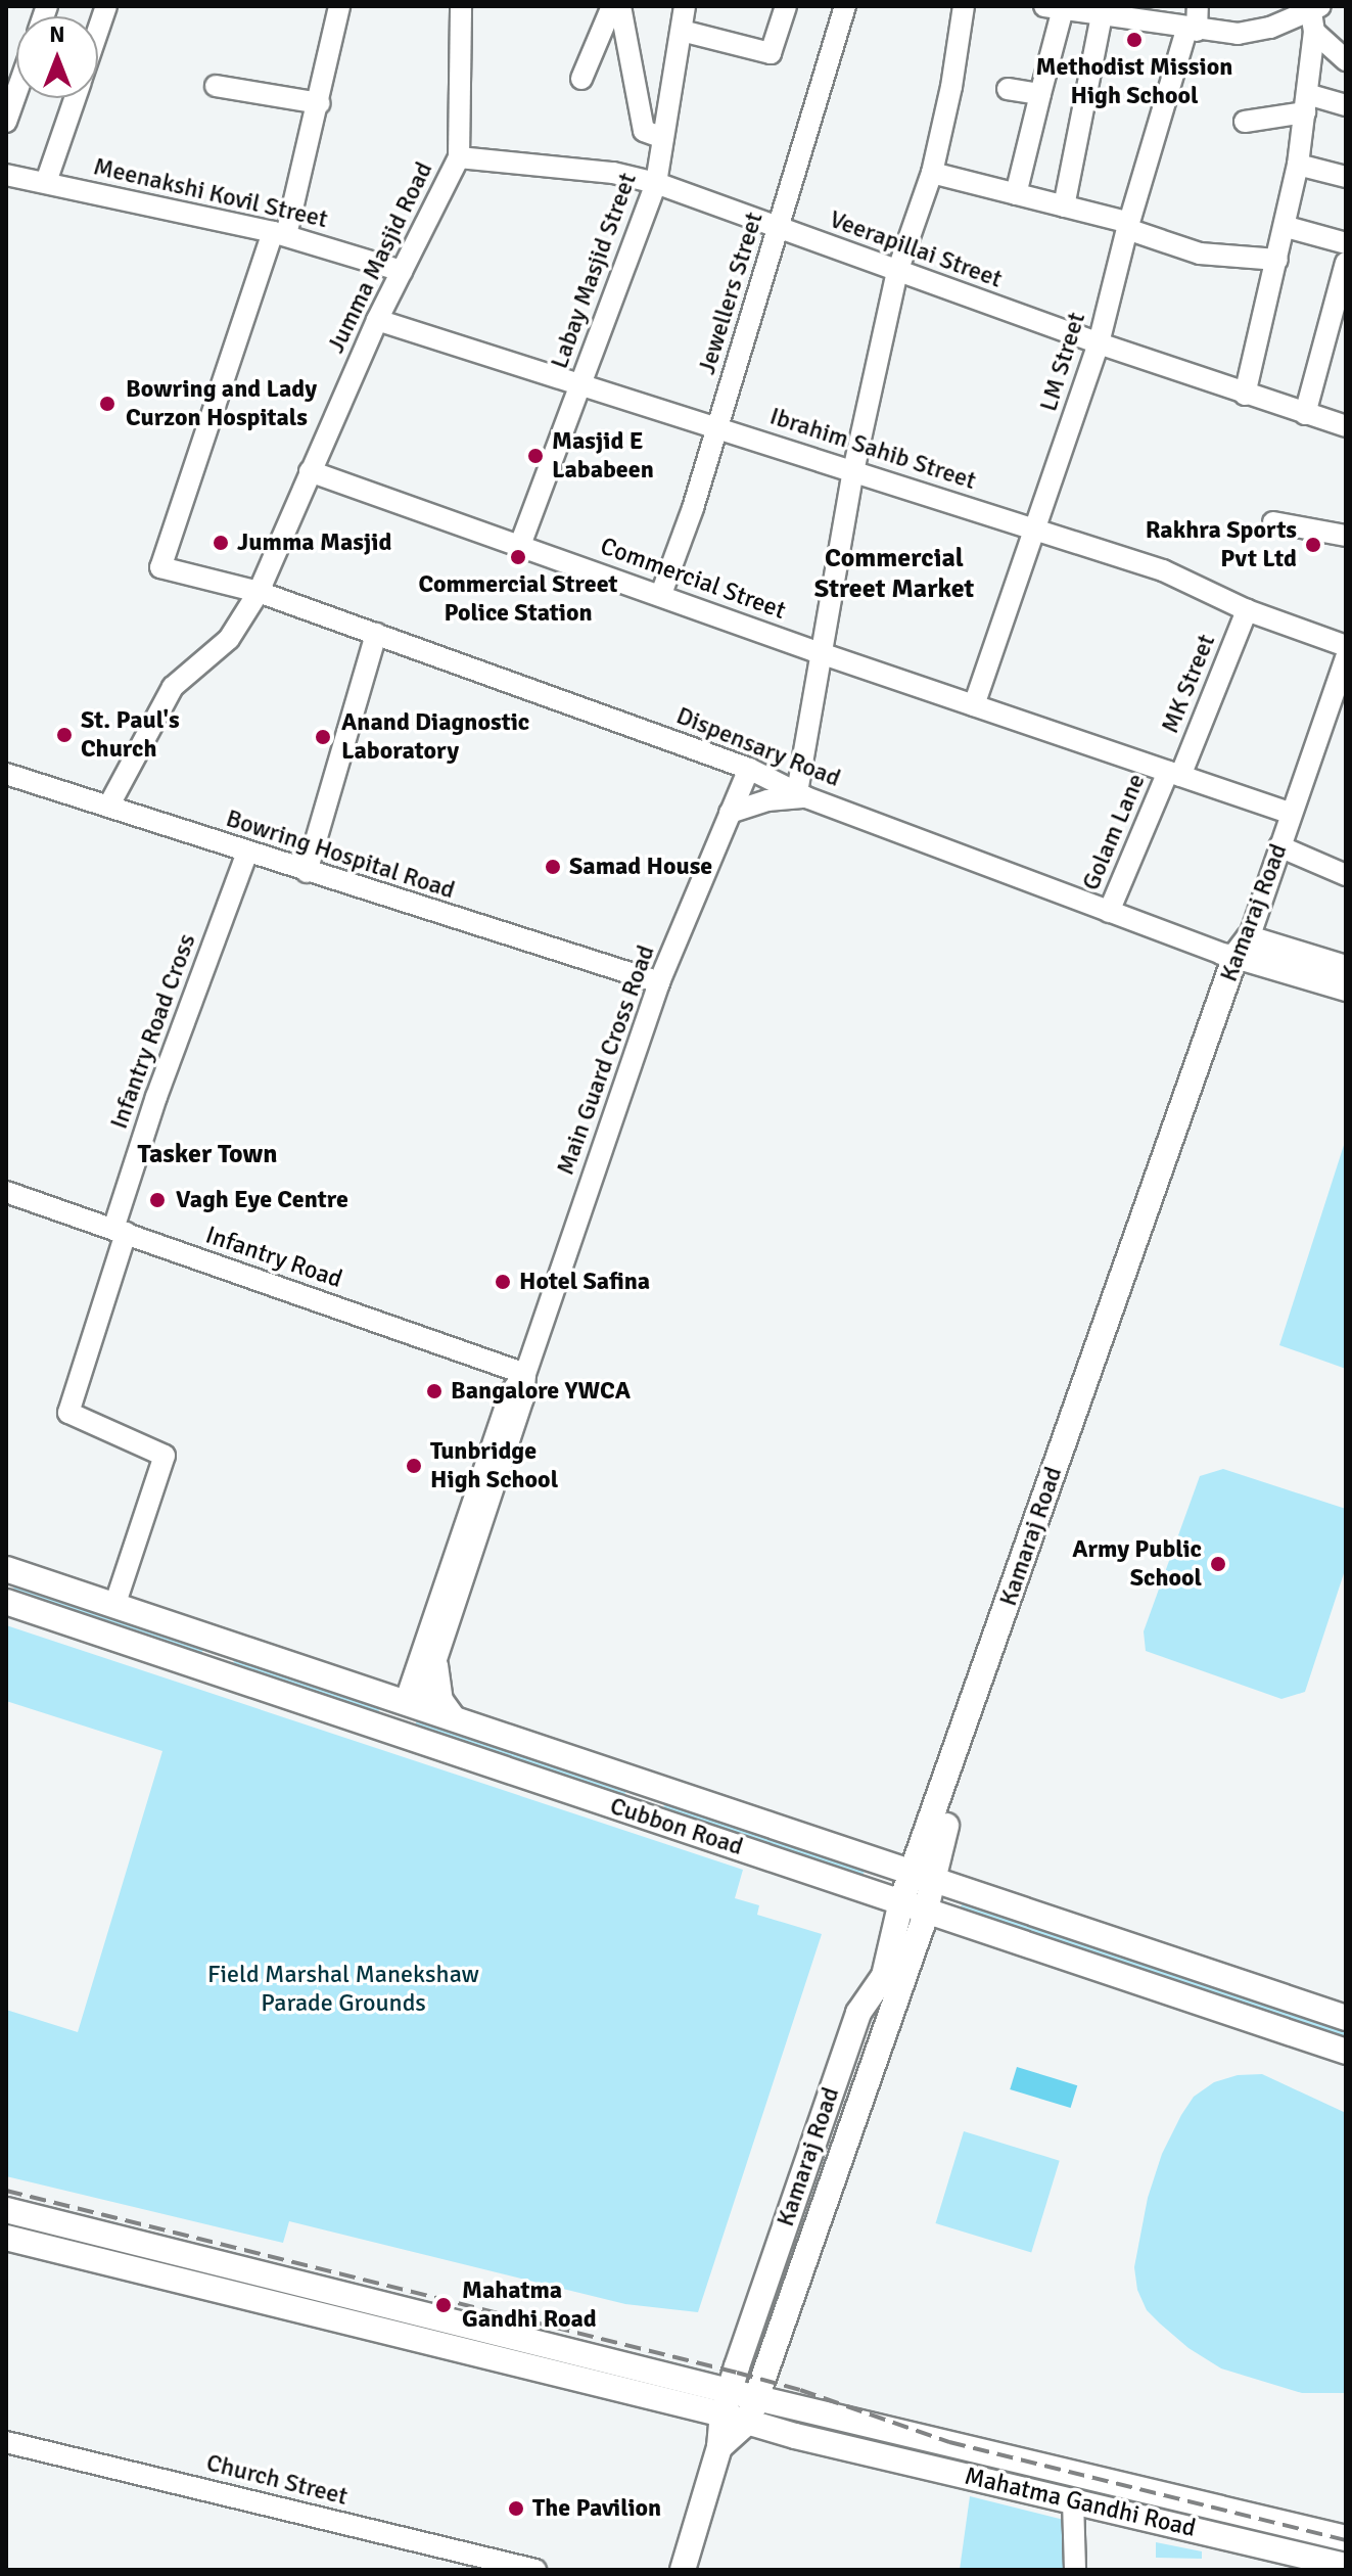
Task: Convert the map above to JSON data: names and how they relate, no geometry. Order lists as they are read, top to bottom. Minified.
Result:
{"streets":{"main road":["Kamaraj Road","Cubbon Road","Mahatma Gandhi Road"],"street":["Meenakshi Kovil Street","Veerapillai Street","Jumma Masjid Road","Labay Masjid Street","Jewellers Street","LM Street","Ibrahim Sahib Street","Commercial Street","MK Street","Dispensary Road","Golam Lane","Bowring Hospital Road","Infantry Road Cross","Main Guard Cross Road","Infantry Road","Church Street"]},"crossings":[["Meenakshi Kovil Street","Jumma Masjid Road"],["Meenakshi Kovil Street","Dispensary Road"],["Veerapillai Street","Jumma Masjid Road"],["Veerapillai Street","Labay Masjid Street"],["Veerapillai Street","Jewellers Street"],["Veerapillai Street","LM Street"],["Jumma Masjid Road","Ibrahim Sahib Street"],["Jumma Masjid Road","Commercial Street"],["Jumma Masjid Road","Dispensary Road"],["Jumma Masjid Road","Bowring Hospital Road"],["Labay Masjid Street","Ibrahim Sahib Street"],["Labay Masjid Street","Commercial Street"],["Jewellers Street","Ibrahim Sahib Street"],["Jewellers Street","Commercial Street"],["LM Street","Ibrahim Sahib Street"],["LM Street","Commercial Street"],["Ibrahim Sahib Street","MK Street"],["Commercial Street","MK Street"],["Commercial Street","Golam Lane"],["Commercial Street","Kamaraj Road"],["MK Street","Golam Lane"],["Dispensary Road","Golam Lane"],["Dispensary Road","Kamaraj Road"],["Dispensary Road","Main Guard Cross Road"],["Bowring Hospital Road","Infantry Road Cross"],["Bowring Hospital Road","Main Guard Cross Road"],["Kamaraj Road","Cubbon Road"],["Kamaraj Road","Mahatma Gandhi Road"],["Infantry Road Cross","Infantry Road"],["Infantry Road Cross","Cubbon Road"],["Main Guard Cross Road","Infantry Road"],["Main Guard Cross Road","Cubbon Road"]],"districts":["Commercial Street Market","Tasker Town"],"parks":["Field Marshal Manekshaw Parade Grounds"],"places":["Methodist Mission High School","Bowring and Lady Curzon Hospitals","Masjid E Lababeen","Jumma Masjid","Rakhra Sports Pvt Ltd","Commercial Street Police Station","St. Paul's Church","Anand Diagnostic Laboratory","Samad House","Vagh Eye Centre","Hotel Safina","Bangalore YWCA","Tunbridge High School","Army Public School","Mahatma Gandhi Road","The Pavilion"],"north":"top"}
